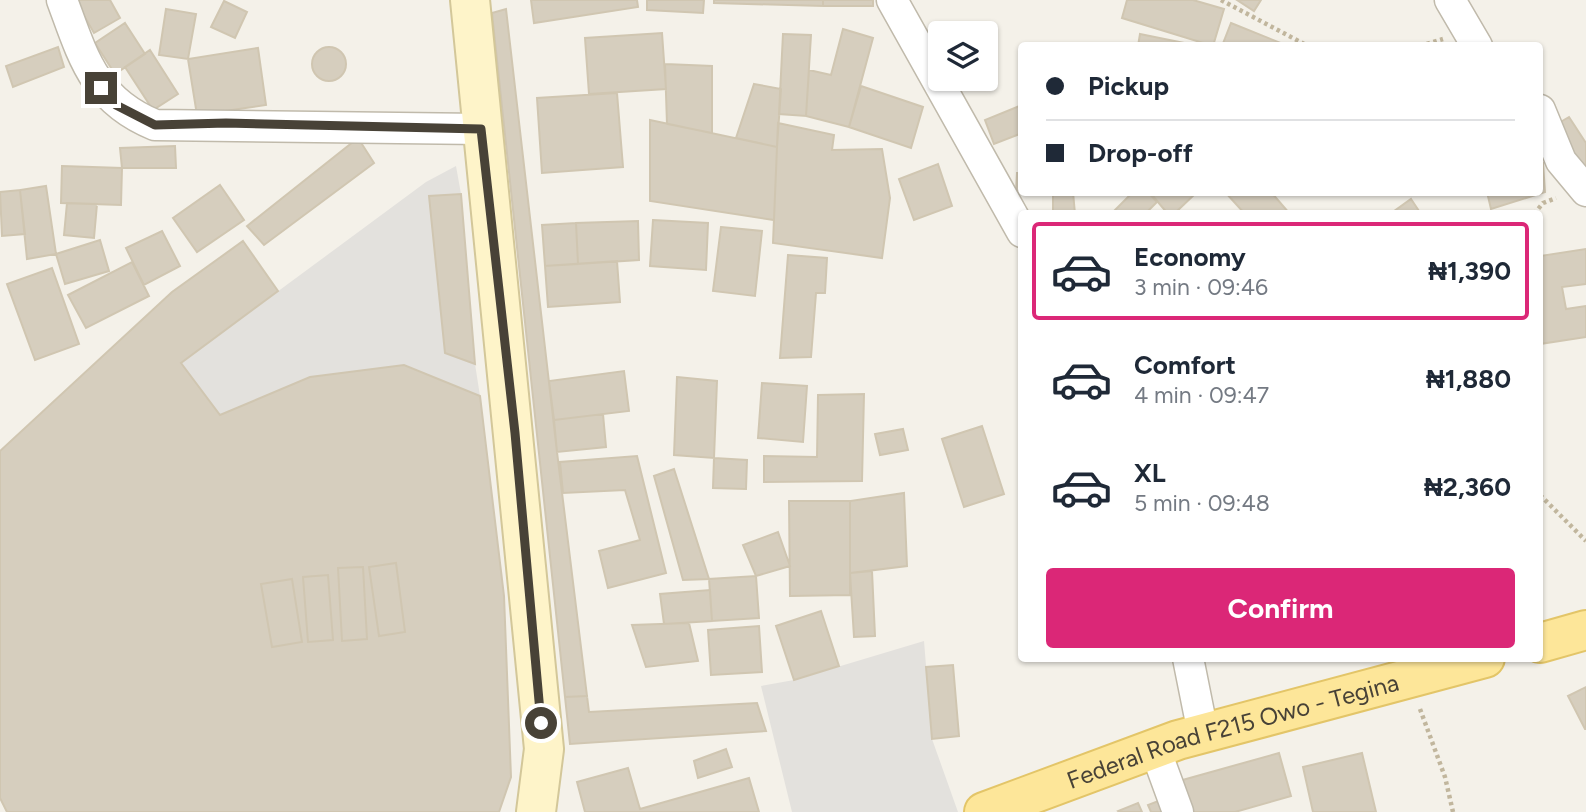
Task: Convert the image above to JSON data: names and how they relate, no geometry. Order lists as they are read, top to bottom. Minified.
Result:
{"streets":{"main road":["Federal Road F215 Owo - Tegina"]},"page":{"banner":["Pickup","Drop-off"],"list":[{"name":"Economy","note":"3 min · 09:46","value":"₦1,390"},{"name":"Comfort","note":"4 min · 09:47","value":"₦1,880"},{"name":"XL","note":"5 min · 09:48","value":"₦2,360"}],"buttons":"Confirm"}}
